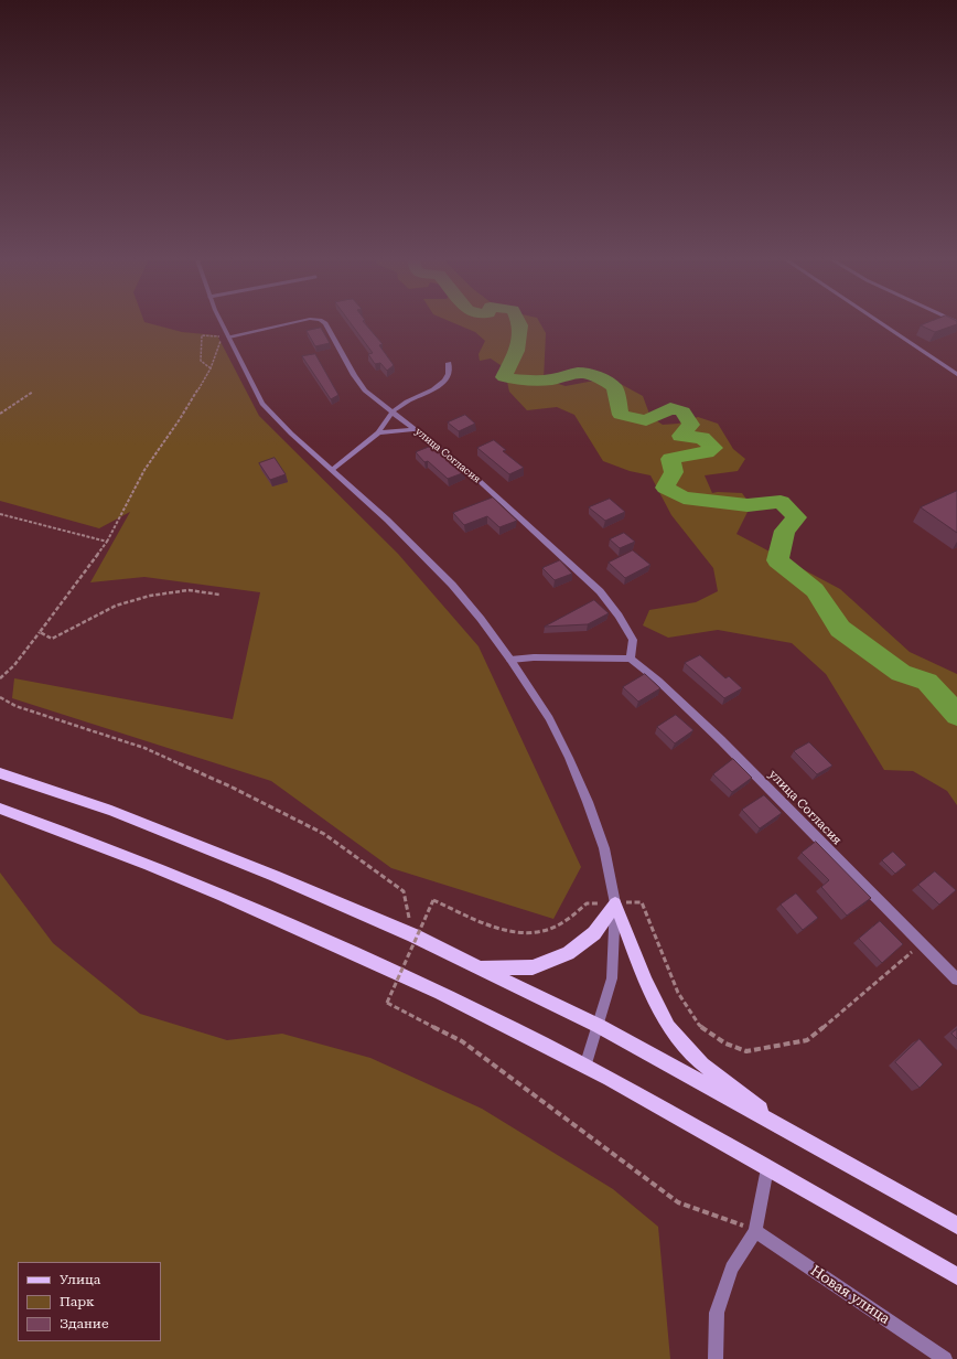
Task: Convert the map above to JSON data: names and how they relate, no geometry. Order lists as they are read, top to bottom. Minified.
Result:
{"streets":{"street":["улица Согласия","Новая улица"]},"legend":["Улица","Парк","Здание"]}
